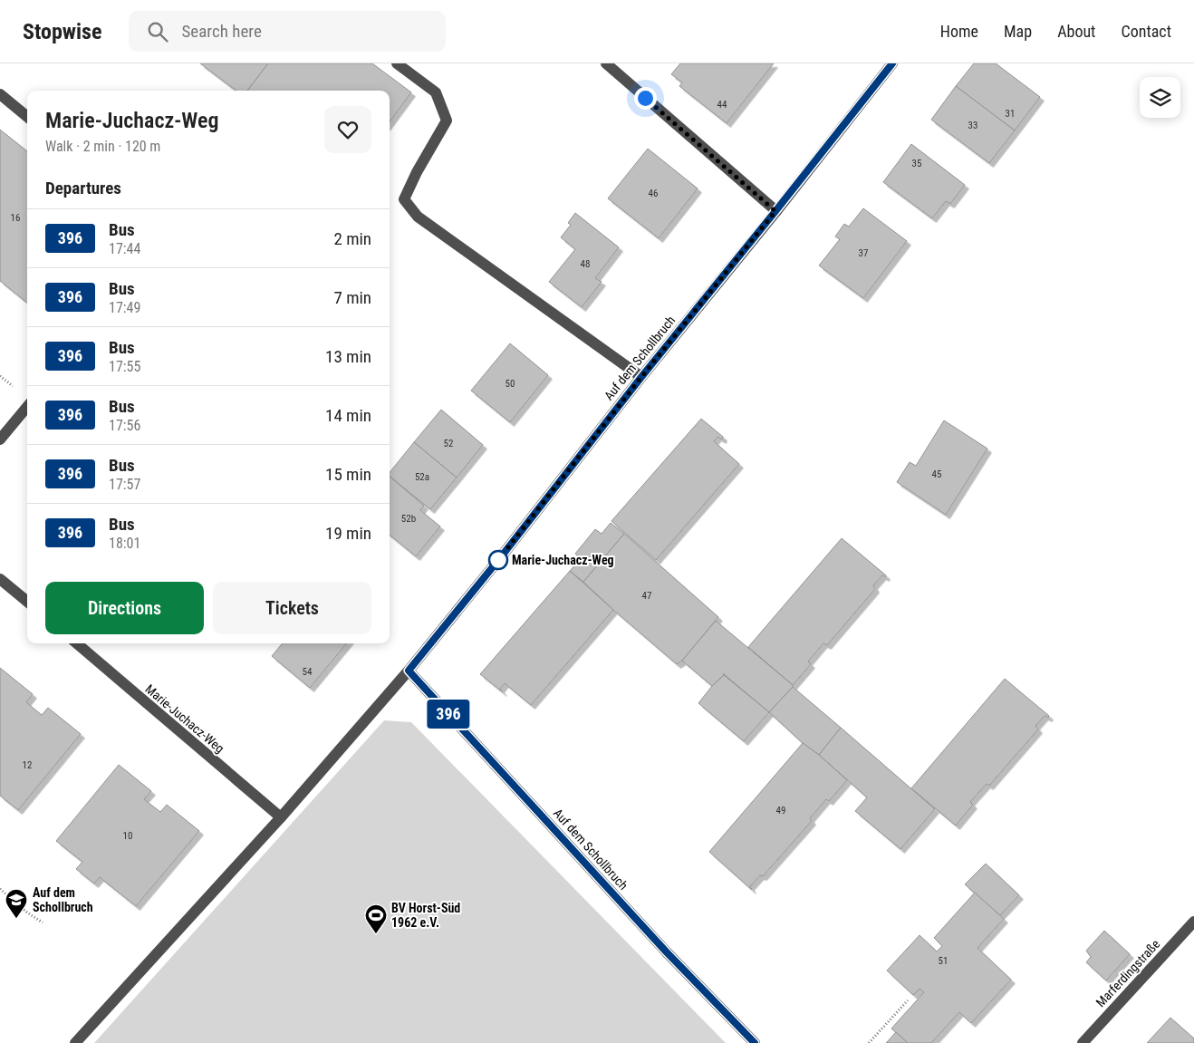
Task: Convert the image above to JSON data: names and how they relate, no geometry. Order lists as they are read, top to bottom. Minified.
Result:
{"streets":{"street":["Auf dem Schollbruch","Marie-Juchacz-Weg","Marferdingstraße"]},"crossings":[["Auf dem Schollbruch","Marie-Juchacz-Weg"]],"places":{"other":["Marie-Juchacz-Weg"],"school or university":["Auf dem Schollbruch"],"sports":["BV Horst-Süd 1962 e.V."]},"lines":["bus line 396"],"house_numbers":["44","31","33","35","46","16","37","48","50","52","45","52a","52b","47","54","12","49","10","51"],"page":{"header":"Stopwise","search":"Search here","nav":["Home","Map","About","Contact"],"on_map":"396","heading":[["Marie-Juchacz-Weg","Walk · 2 min · 120 m"],"Departures"],"list":[{"mark":"396","name":"Bus","note":"17:44","value":"2 min"},{"mark":"396","name":"Bus","note":"17:49","value":"7 min"},{"mark":"396","name":"Bus","note":"17:55","value":"13 min"},{"mark":"396","name":"Bus","note":"17:56","value":"14 min"},{"mark":"396","name":"Bus","note":"17:57","value":"15 min"},{"mark":"396","name":"Bus","note":"18:01","value":"19 min"}],"buttons":["Directions","Tickets"]}}
